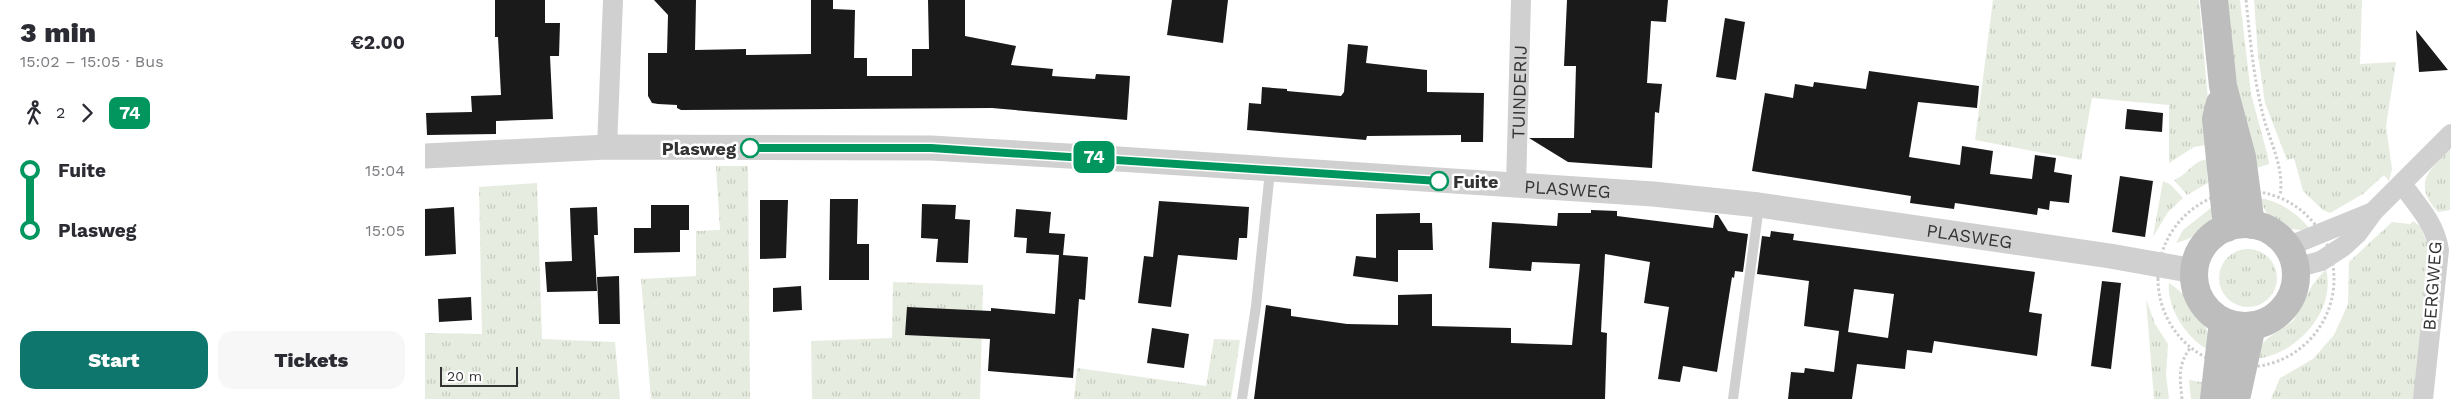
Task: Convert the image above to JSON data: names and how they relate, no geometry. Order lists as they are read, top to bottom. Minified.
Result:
{"streets":{"street":["TUINDERIJ","PLASWEG","BERGWEG"]},"crossings":[["TUINDERIJ","PLASWEG"]],"places":["Plasweg","Fuite"],"lines":["bus line 74"],"scale_bar":"20 m","page":{"heading":["3 min","15:02 – 15:05 · Bus","€2.00"],"on_map":"74","legs":["2","74"],"list":[{"name":"Fuite","value":"15:04"},{"name":"Plasweg","value":"15:05"}],"buttons":["Start","Tickets"],"scale":"20 m"}}
